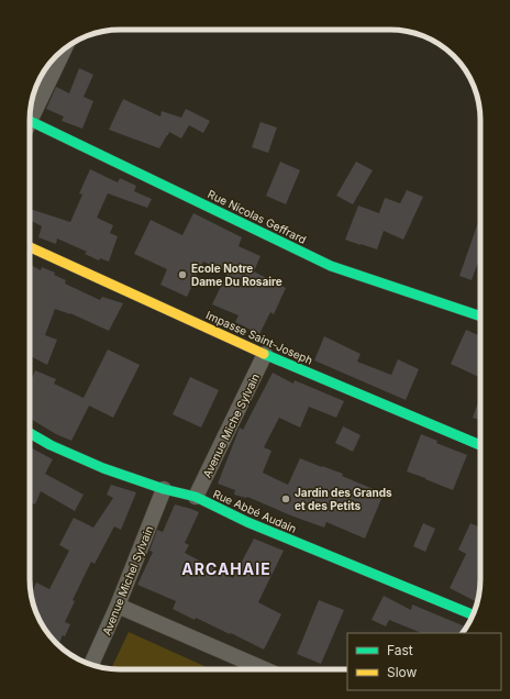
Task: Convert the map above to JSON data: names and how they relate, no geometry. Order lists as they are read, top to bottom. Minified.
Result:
{"streets":{"street":["Rue Nicolas Geffrard","Impasse Saint-Joseph","Avenue Miche Sylvain","Rue Abbé Audain","Avenue Michel Sylvain"]},"crossings":[["Impasse Saint-Joseph","Avenue Miche Sylvain"],["Avenue Miche Sylvain","Rue Abbé Audain"],["Rue Abbé Audain","Avenue Michel Sylvain"]],"districts":["ARCAHAIE"],"places":["Ecole Notre Dame Du Rosaire","Jardin des Grands et des Petits"],"legend":["Fast","Slow"]}
